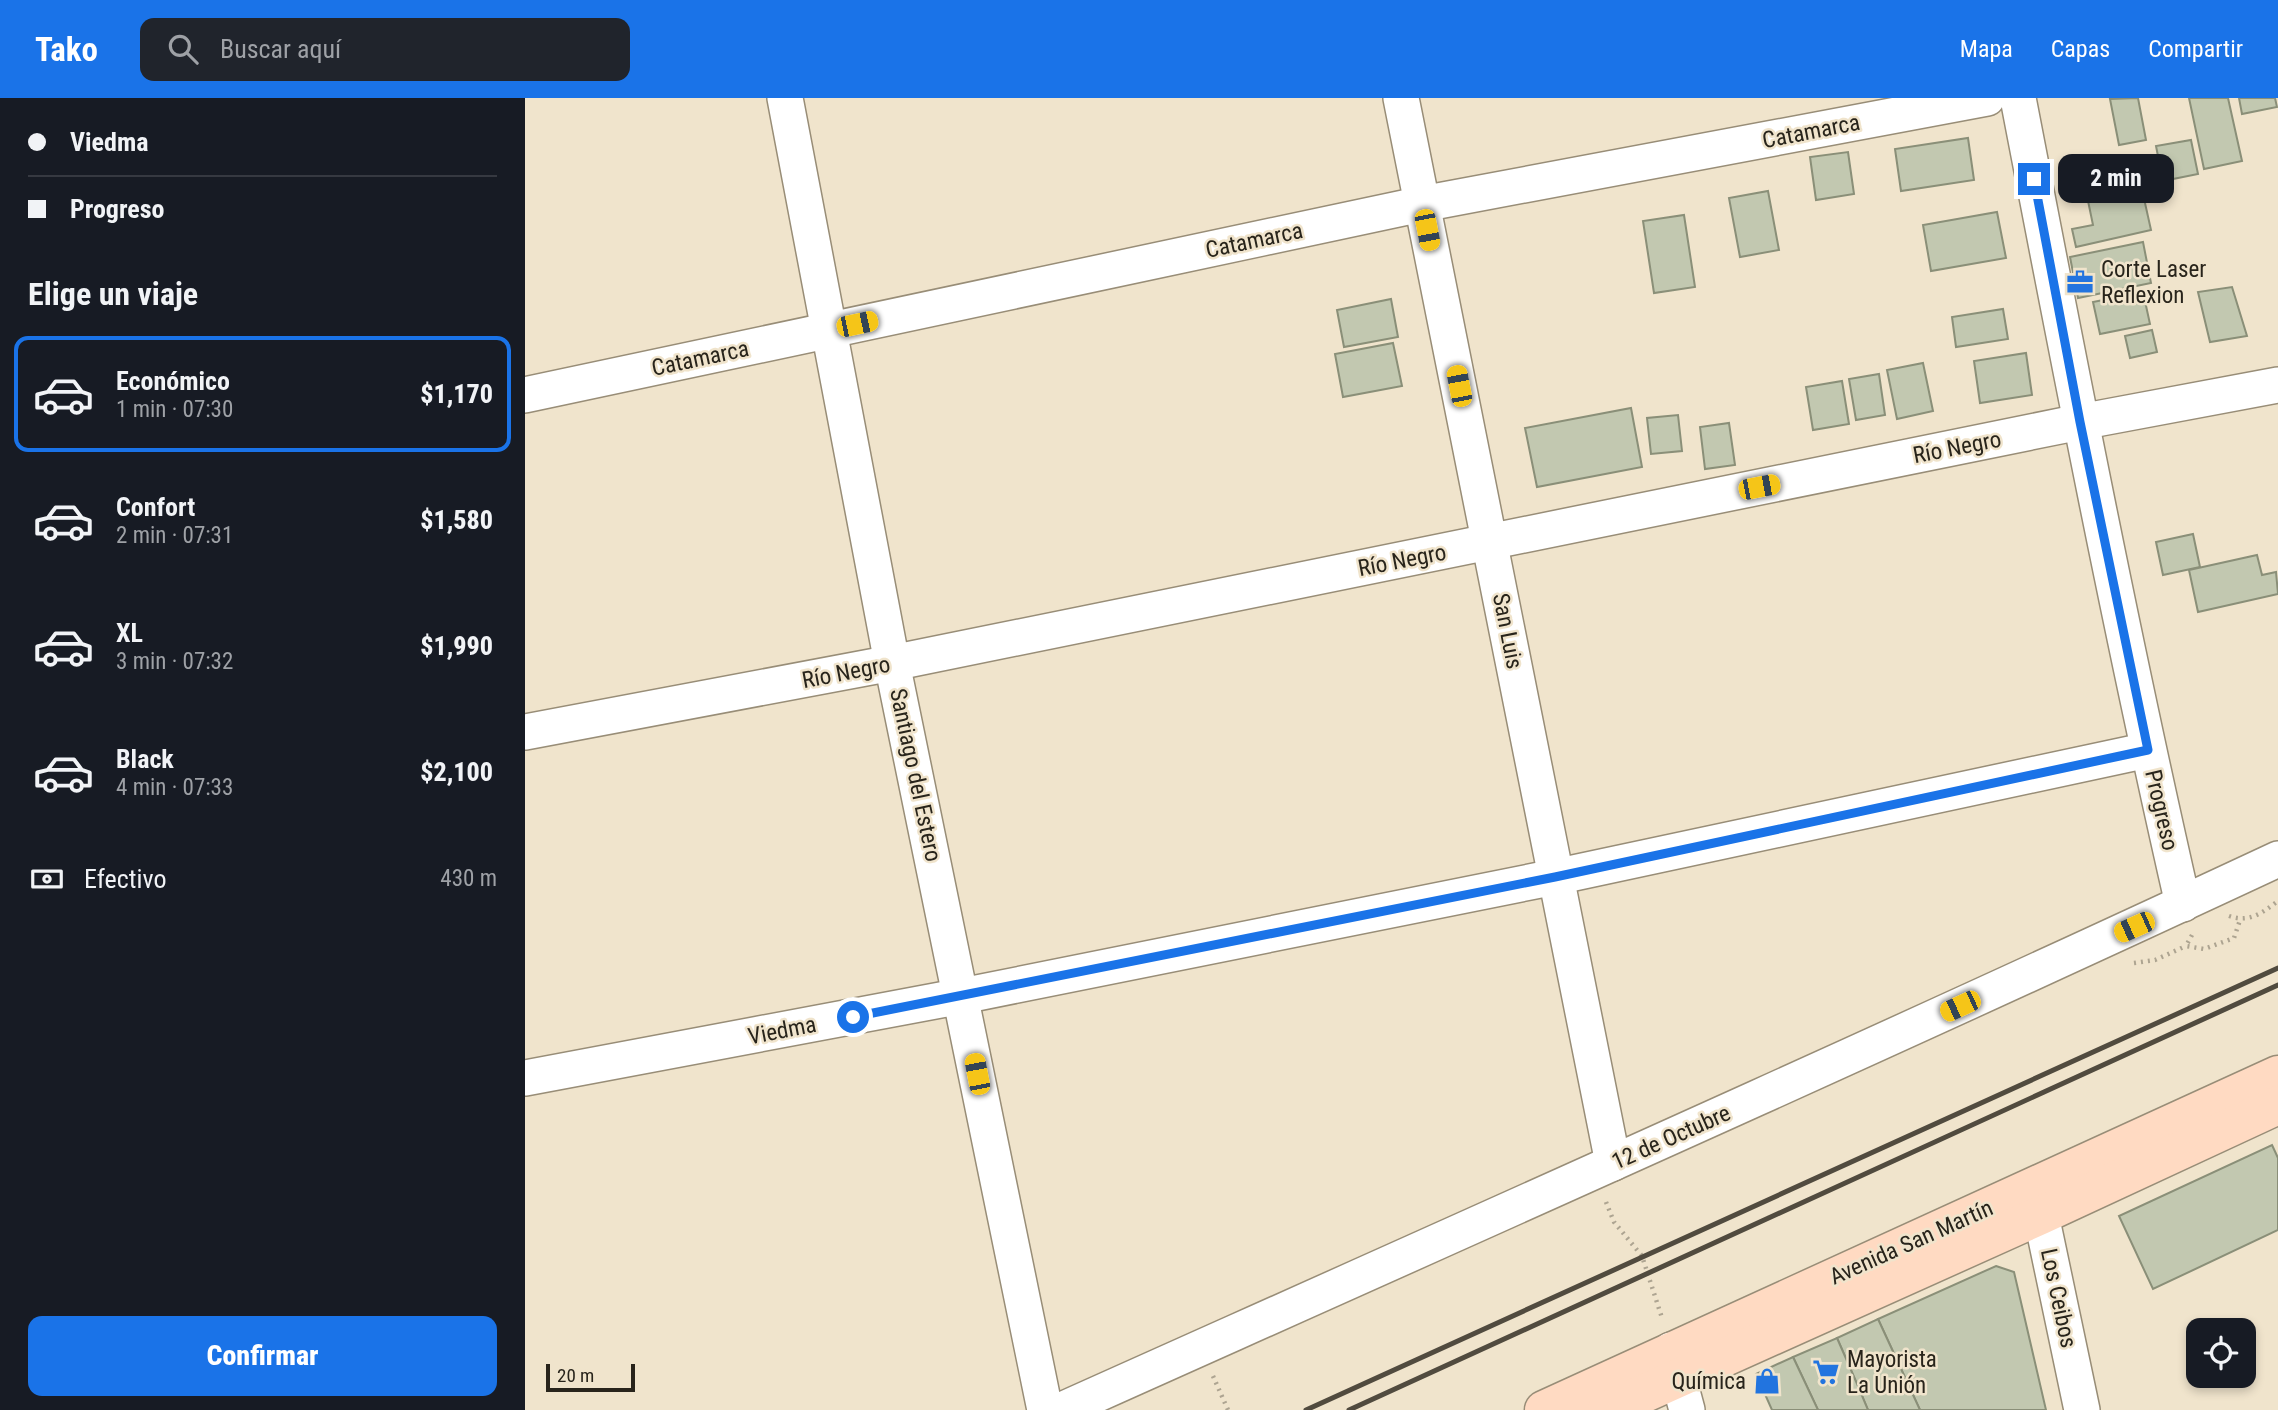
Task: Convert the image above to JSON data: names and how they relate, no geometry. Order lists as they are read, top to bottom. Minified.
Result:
{"streets":{"main road":["Avenida San Martín"],"street":["Catamarca","Río Negro","San Luis","Santiago del Estero","Progreso","Viedma","12 de Octubre","Los Ceibos"]},"crossings":[["Catamarca","San Luis"],["Catamarca","Santiago del Estero"],["Río Negro","San Luis"],["Río Negro","Santiago del Estero"],["Río Negro","Progreso"],["San Luis","Viedma"],["San Luis","12 de Octubre"],["Santiago del Estero","Viedma"],["Progreso","Viedma"],["Progreso","12 de Octubre"],["Avenida San Martín","Los Ceibos"]],"places":{"office":["Corte Laser Reflexion"],"supermarket":["Mayorista La Unión"],"shop":["Química"]},"scale_bar":"20 m","page":{"header":"Tako","search":"Buscar aquí","nav":["Mapa","Capas","Compartir"],"banner":["Viedma","Progreso"],"bubble":"2 min","heading":"Elige un viaje","list":[{"name":"Económico","note":"1 min · 07:30","value":"$1,170"},{"name":"Confort","note":"2 min · 07:31","value":"$1,580"},{"name":"XL","note":"3 min · 07:32","value":"$1,990"},{"name":"Black","note":"4 min · 07:33","value":"$2,100"}],"pay":["Efectivo","430 m"],"buttons":"Confirmar","scale":"20 m"}}
